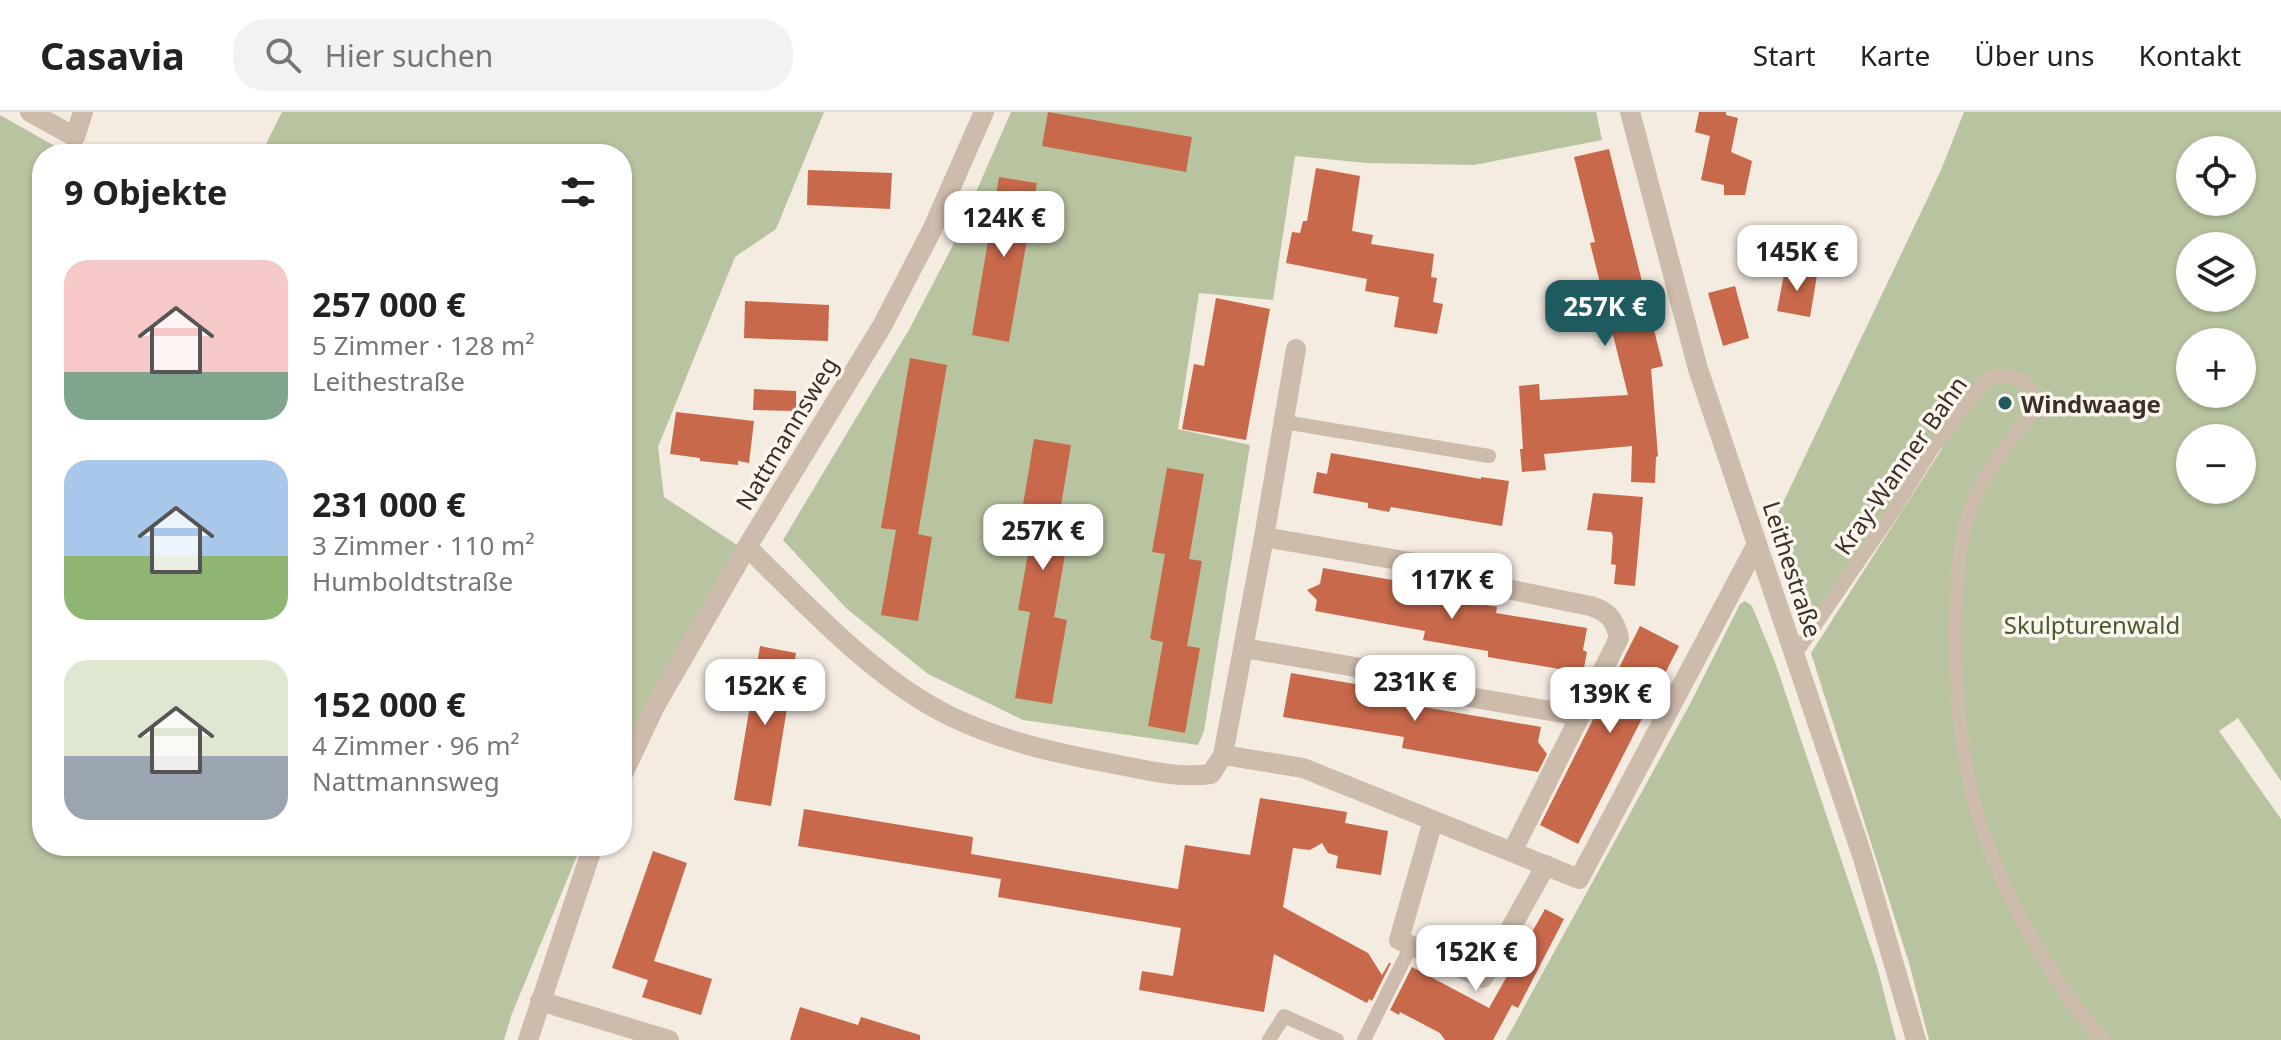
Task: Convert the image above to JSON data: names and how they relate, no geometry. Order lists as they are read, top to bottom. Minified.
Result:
{"streets":{"street":["Nattmannsweg","Leithestraße"],"lane":["Kray-Wanner Bahn"]},"crossings":[["Kray-Wanner Bahn","Leithestraße"]],"parks":["Skulpturenwald"],"places":["Windwaage"],"page":{"header":"Casavia","search":"Hier suchen","nav":["Start","Karte","Über uns","Kontakt"],"map_buttons":["+","−"],"heading":"9 Objekte","price":["124K €","145K €","257K €","257K €","117K €","231K €","152K €","139K €","152K €"],"list":[{"name":"257 000 €","note":"5 Zimmer · 128 m² · Leithestraße"},{"name":"231 000 €","note":"3 Zimmer · 110 m² · Humboldtstraße"},{"name":"152 000 €","note":"4 Zimmer · 96 m² · Nattmannsweg"}]}}
